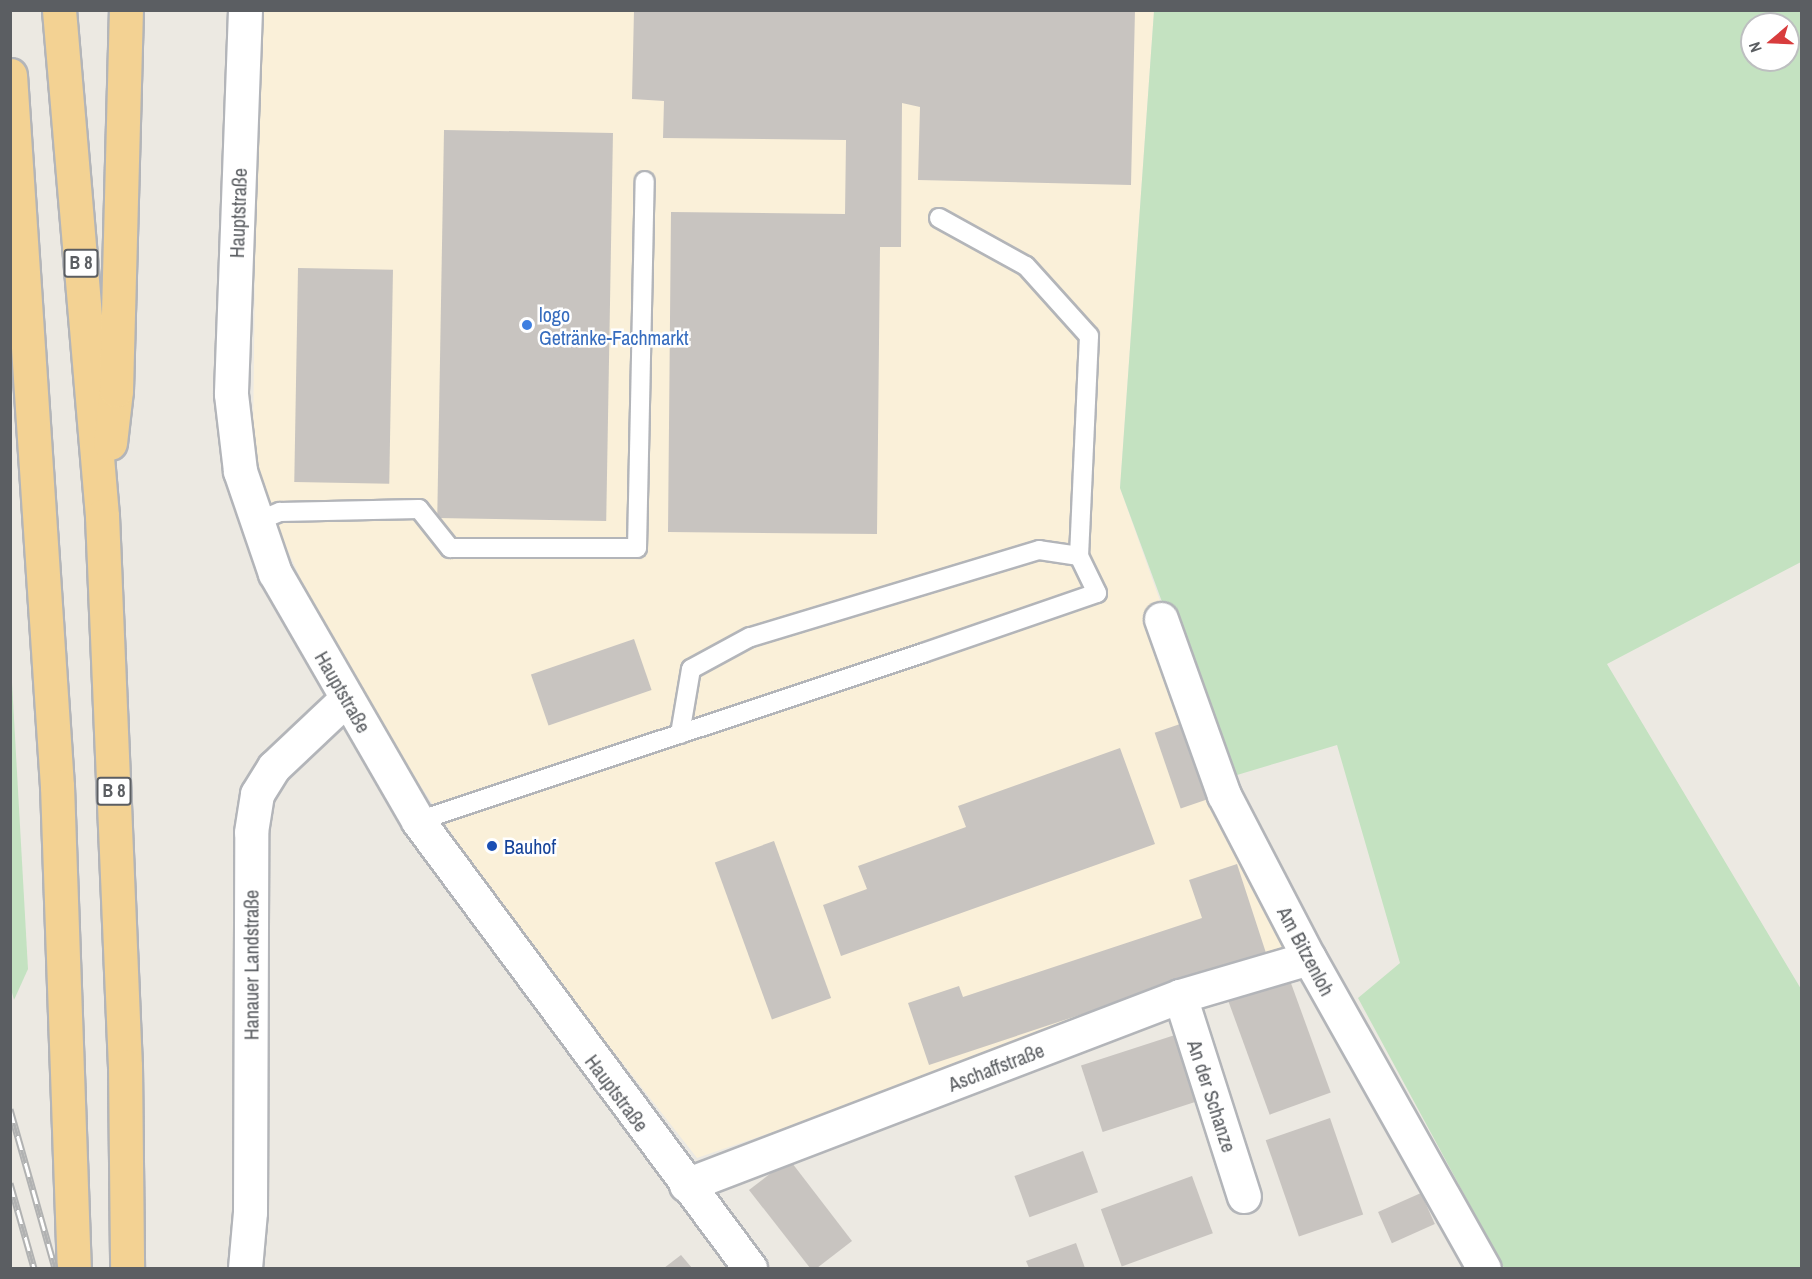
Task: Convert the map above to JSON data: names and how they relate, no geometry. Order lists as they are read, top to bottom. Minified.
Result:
{"streets":{"highway":["B 8"],"street":["Hauptstraße","Am Bitzenloh","Hanauer Landstraße","Aschaffstraße","An der Schanze"]},"crossings":[["Hauptstraße","Hanauer Landstraße"],["Hauptstraße","Aschaffstraße"],["Am Bitzenloh","Aschaffstraße"],["Aschaffstraße","An der Schanze"]],"places":["logo Getränke-Fachmarkt","Bauhof"],"north":"left"}
